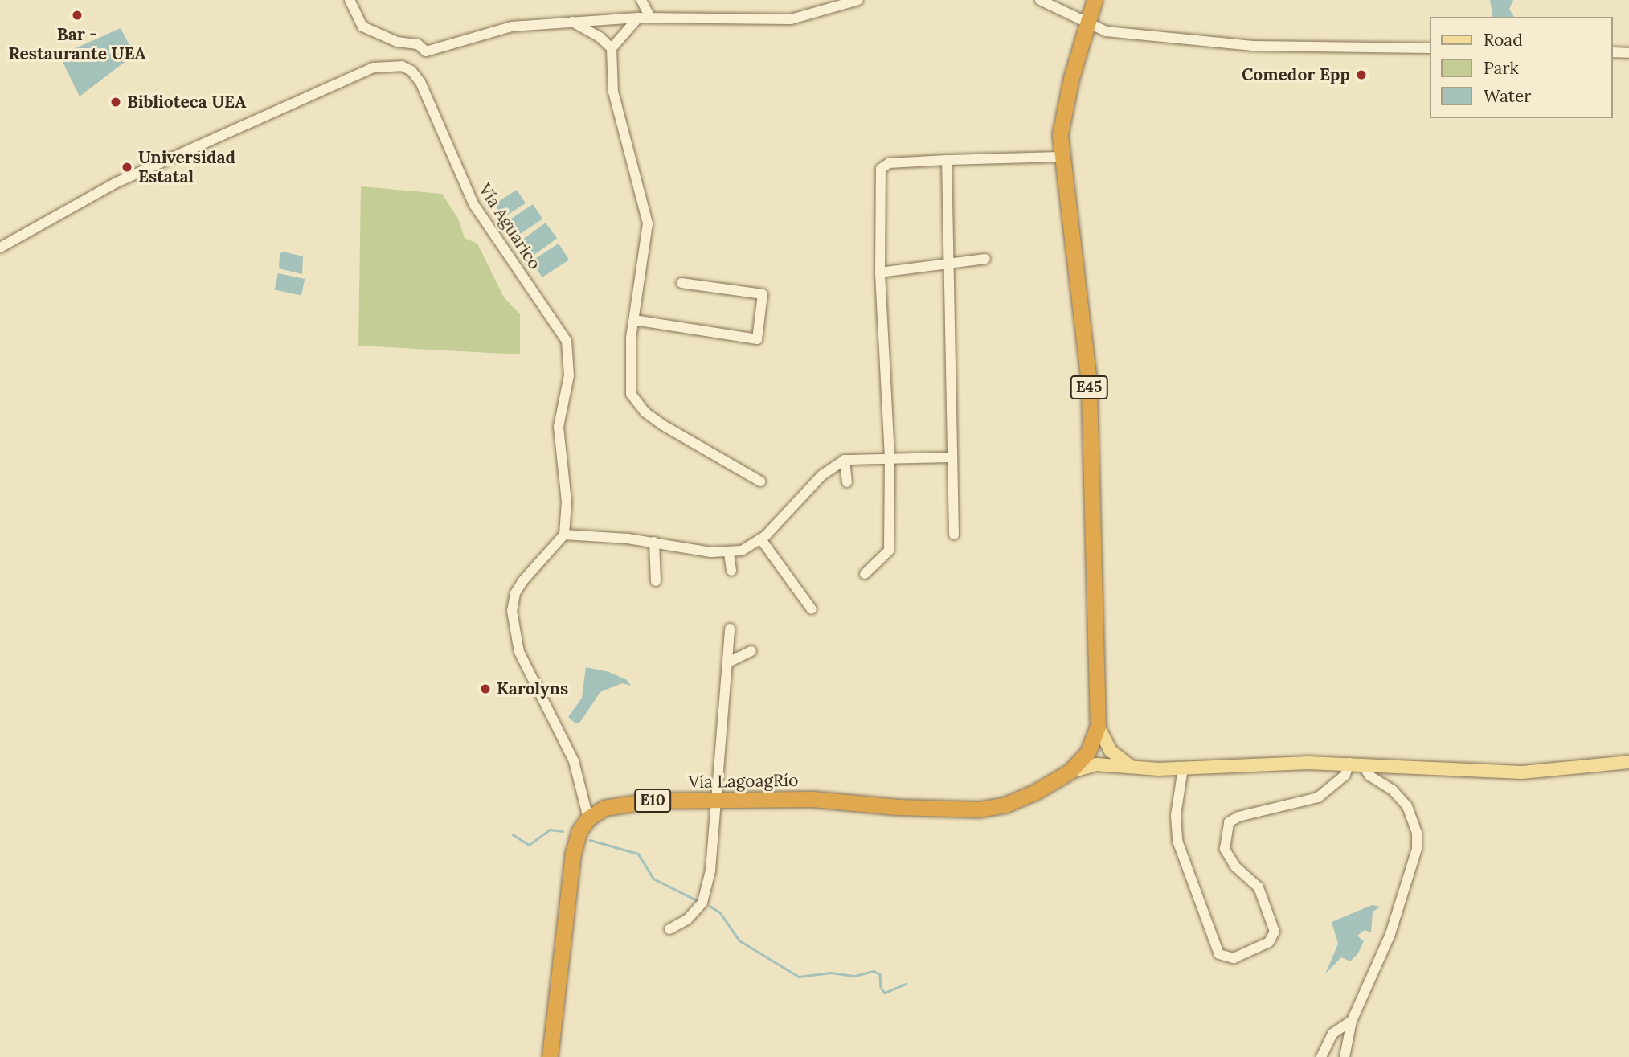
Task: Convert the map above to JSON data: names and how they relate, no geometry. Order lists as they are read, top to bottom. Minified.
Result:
{"streets":{"highway":["E45","Vía LagoagRío","E10"],"street":["Vía Aguarico"]},"crossings":[["E45","Vía LagoagRío"]],"places":["Bar - Restaurante UEA","Comedor Epp","Biblioteca UEA","Universidad Estatal","Karolyns"],"legend":["Road","Park","Water"]}
